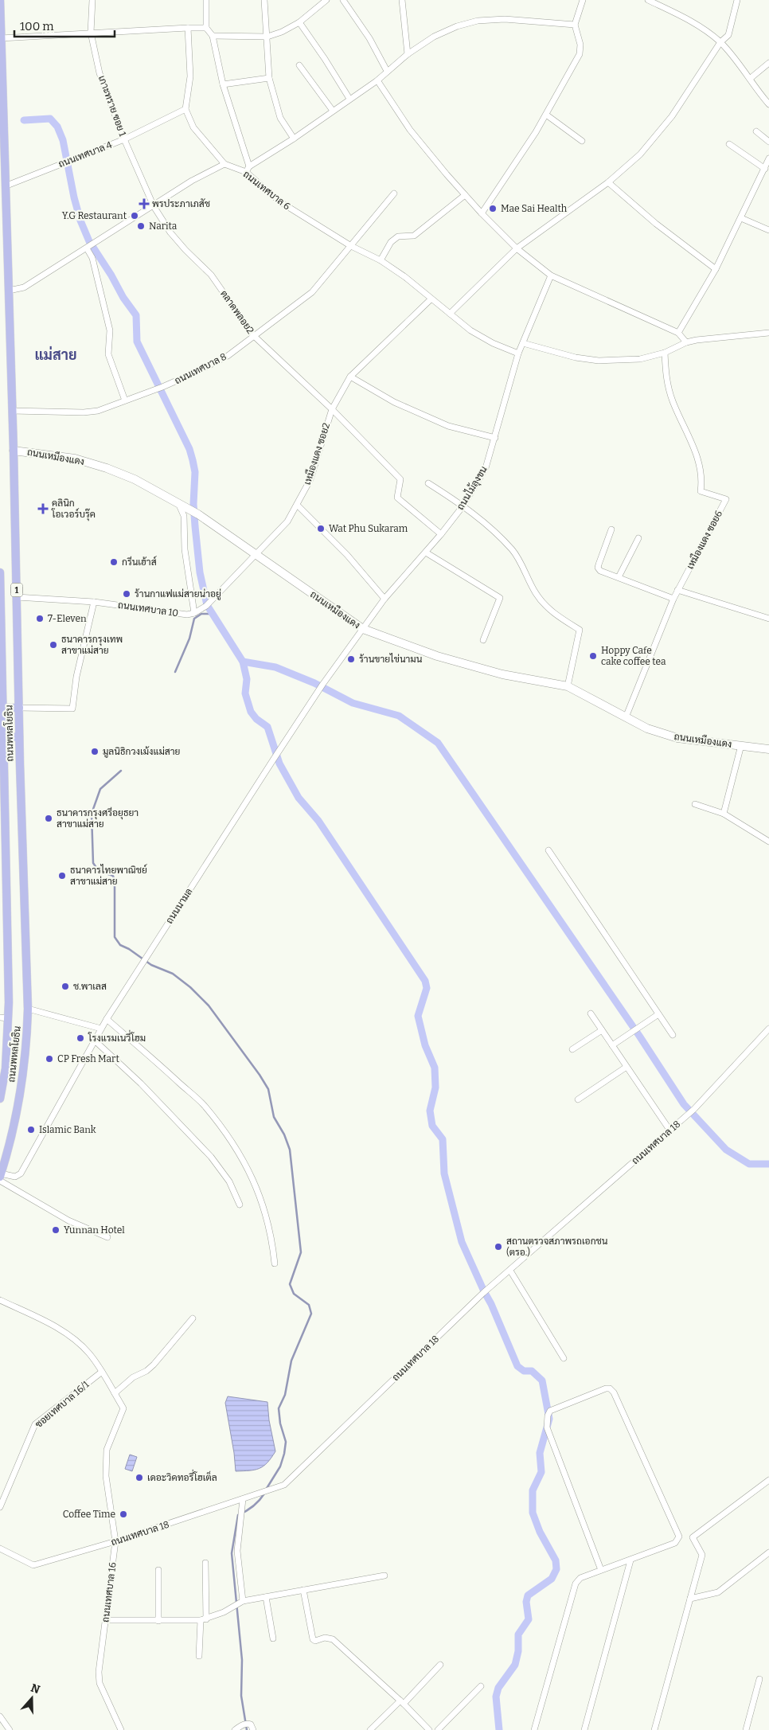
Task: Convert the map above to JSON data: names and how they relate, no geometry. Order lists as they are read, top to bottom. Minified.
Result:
{"streets":{"main road":["1","ถนนพหลโยธิน"],"street":["เกาะทราย ซอย 1","ถนนเทศบาล 4","ถนนเทศบาล 6","ตลาดพลอย2","ถนนเทศบาล 8","เหมืองแดง ซอย2","ถนนเหมืองแดง","ถนนไม้ลุงขน","เหมืองแดง ซอย6","ถนนเทศบาล 10","ถนนนามล","ถนนเทศบาล 18","ซอยเทศบาล 16/1","ถนนเทศบาล 16"]},"crossings":[["เกาะทราย ซอย 1","ถนนเทศบาล 4"],["เกาะทราย ซอย 1","ตลาดพลอย2"],["ถนนเทศบาล 4","ถนนพหลโยธิน"],["ถนนเทศบาล 6","ถนนเทศบาล 8"],["ถนนเทศบาล 6","เหมืองแดง ซอย2"],["ถนนเทศบาล 6","ถนนไม้ลุงขน"],["ตลาดพลอย2","ถนนเทศบาล 8"],["ตลาดพลอย2","เหมืองแดง ซอย2"],["ตลาดพลอย2","ถนนไม้ลุงขน"],["ถนนเทศบาล 8","ถนนพหลโยธิน"],["เหมืองแดง ซอย2","ถนนเหมืองแดง"],["ถนนเหมืองแดง","ถนนไม้ลุงขน"],["ถนนเหมืองแดง","เหมืองแดง ซอย6"],["ถนนเหมืองแดง","ถนนพหลโยธิน"],["ถนนเหมืองแดง","ถนนนามล"],["ถนนไม้ลุงขน","ถนนนามล"],["ถนนเทศบาล 10","ถนนพหลโยธิน"],["ถนนพหลโยธิน","ถนนนามล"],["ถนนเทศบาล 18","ถนนเทศบาล 16"],["ซอยเทศบาล 16/1","ถนนเทศบาล 16"]],"districts":["แม่สาย"],"places":{"health":["พรประภาเภสัช","คลินิก โอเวอร์บรุ๊ค"],"other":["Mae Sai Health","Y.G Restaurant","Narita","Wat Phu Sukaram","กรีนเฮ้าส์","ร้านกาแฟแม่สายน่าอยู่","7-Eleven","ธนาคารกรุงเทพ สาขาแม่สาย","Hoppy Cafe cake coffee tea","ร้านขายไข่นามน","มูลนิธิกวงเม้งแม่สาย","ธนาคารกรุงศรีอยุธยา สาขาแม่สาย","ธนาคารไทยพาณิชย์ สาขาแม่สาย","ช.พาเลส","โรงแรมเนวี่โฮม","CP Fresh Mart","Islamic Bank","Yunnan Hotel","สถานตรวจสภาพรถเอกชน (ตรอ.)","เดอะวิคทอรี่โฮเต็ล","Coffee Time"]},"scale_bar":"100 m","north":"top"}
